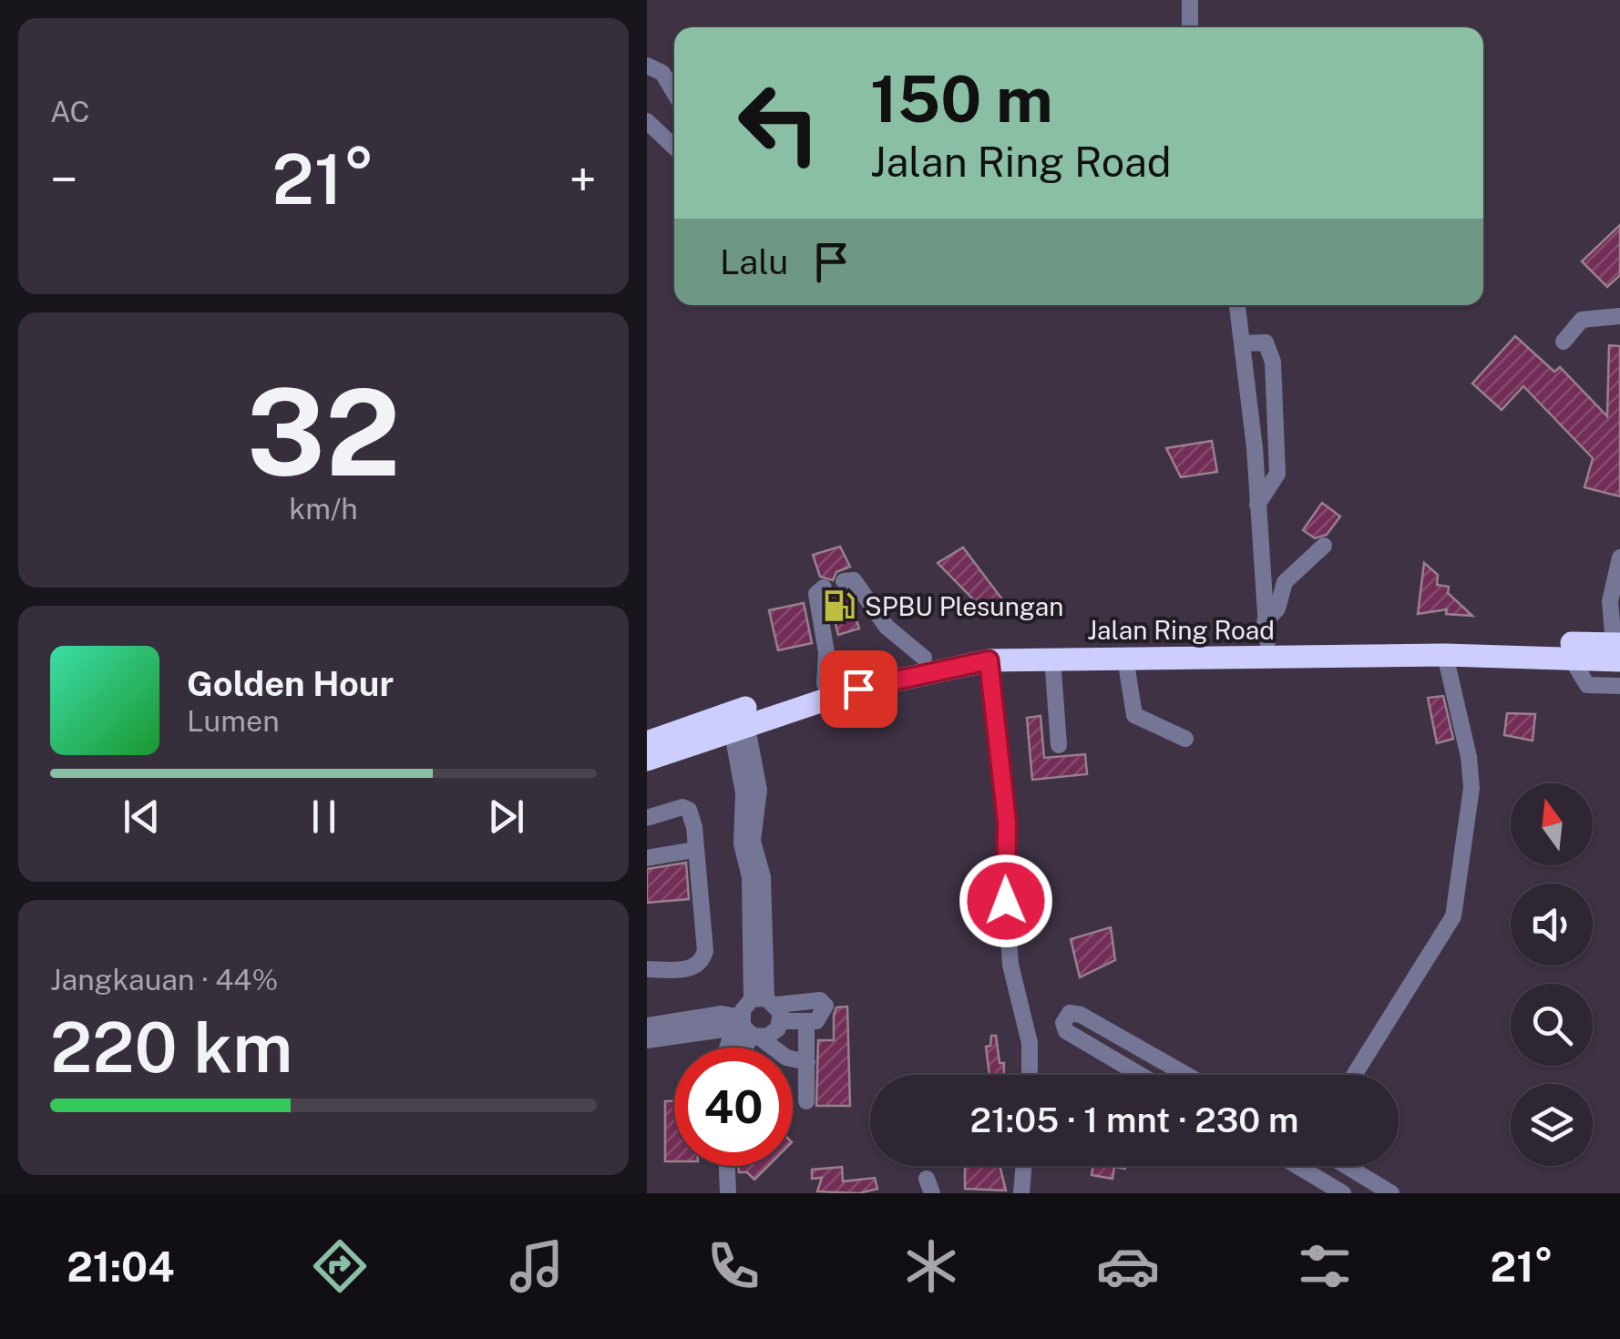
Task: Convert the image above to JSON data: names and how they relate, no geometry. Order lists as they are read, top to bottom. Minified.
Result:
{"streets":{"highway":["Jalan Ring Road"]},"places":{"fuel station":["SPBU Plesungan"]},"north":"top","page":{"tile":["AC",["32","km/h"],["Jangkauan · 44%","220 km"]],"turn":["150 m","Jalan Ring Road"],"heat":["−","21°","+"],"then":"Lalu","song":["Golden Hour","Lumen"],"limit":"40","trip":"21:05 · 1 mnt · 230 m","tabs":["21:04","21°"]}}
